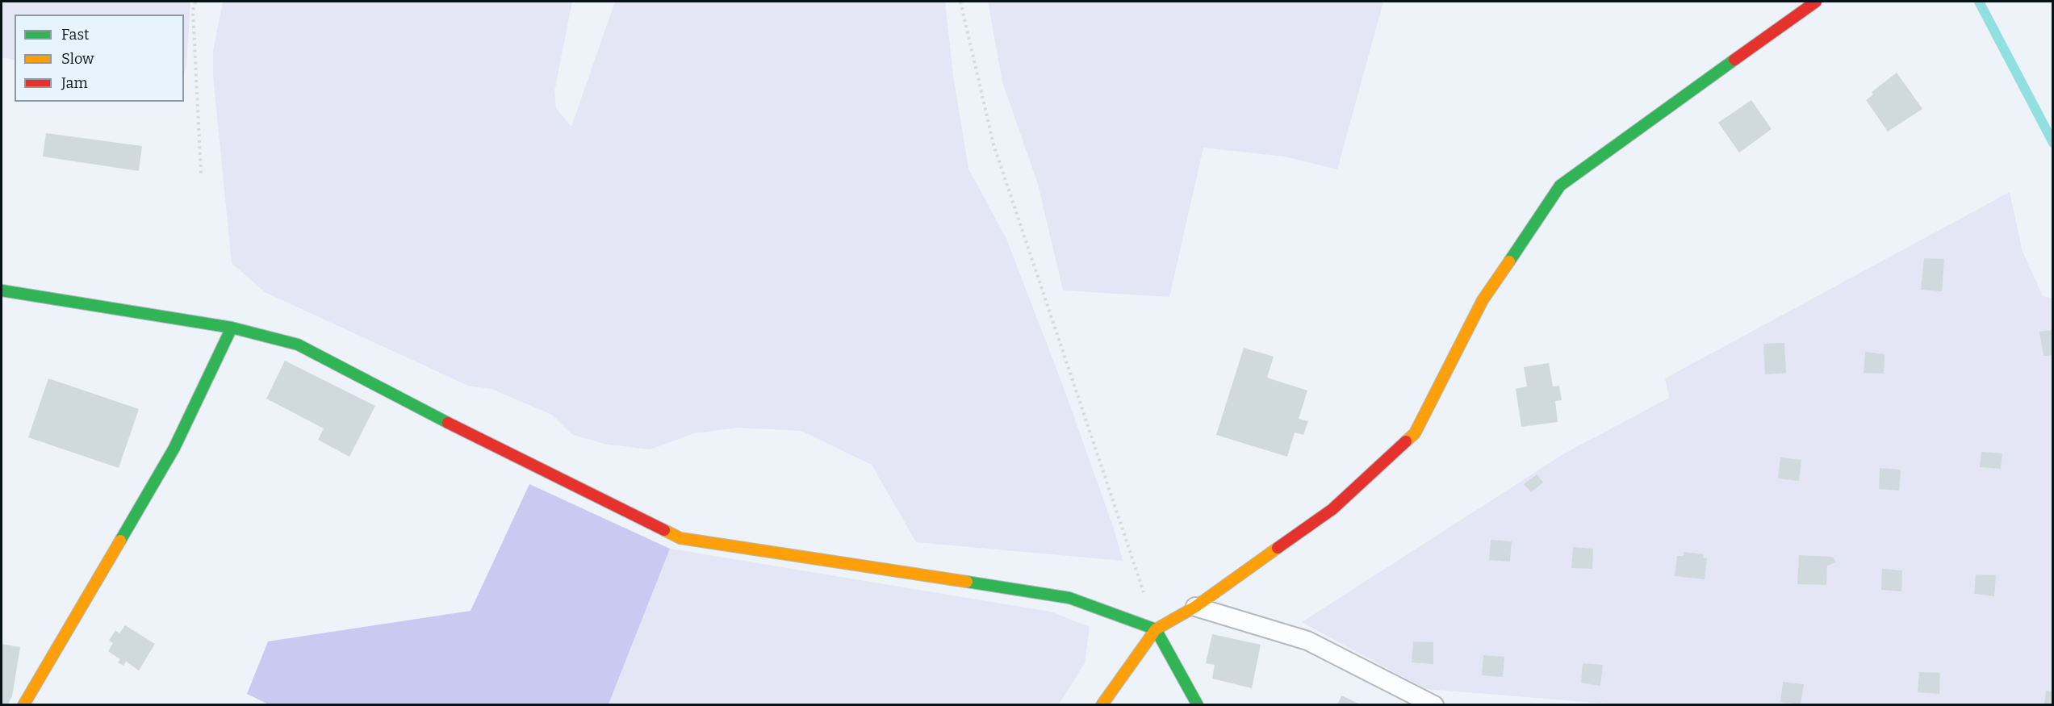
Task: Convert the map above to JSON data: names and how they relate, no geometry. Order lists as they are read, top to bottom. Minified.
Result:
{"legend":["Fast","Slow","Jam"]}
